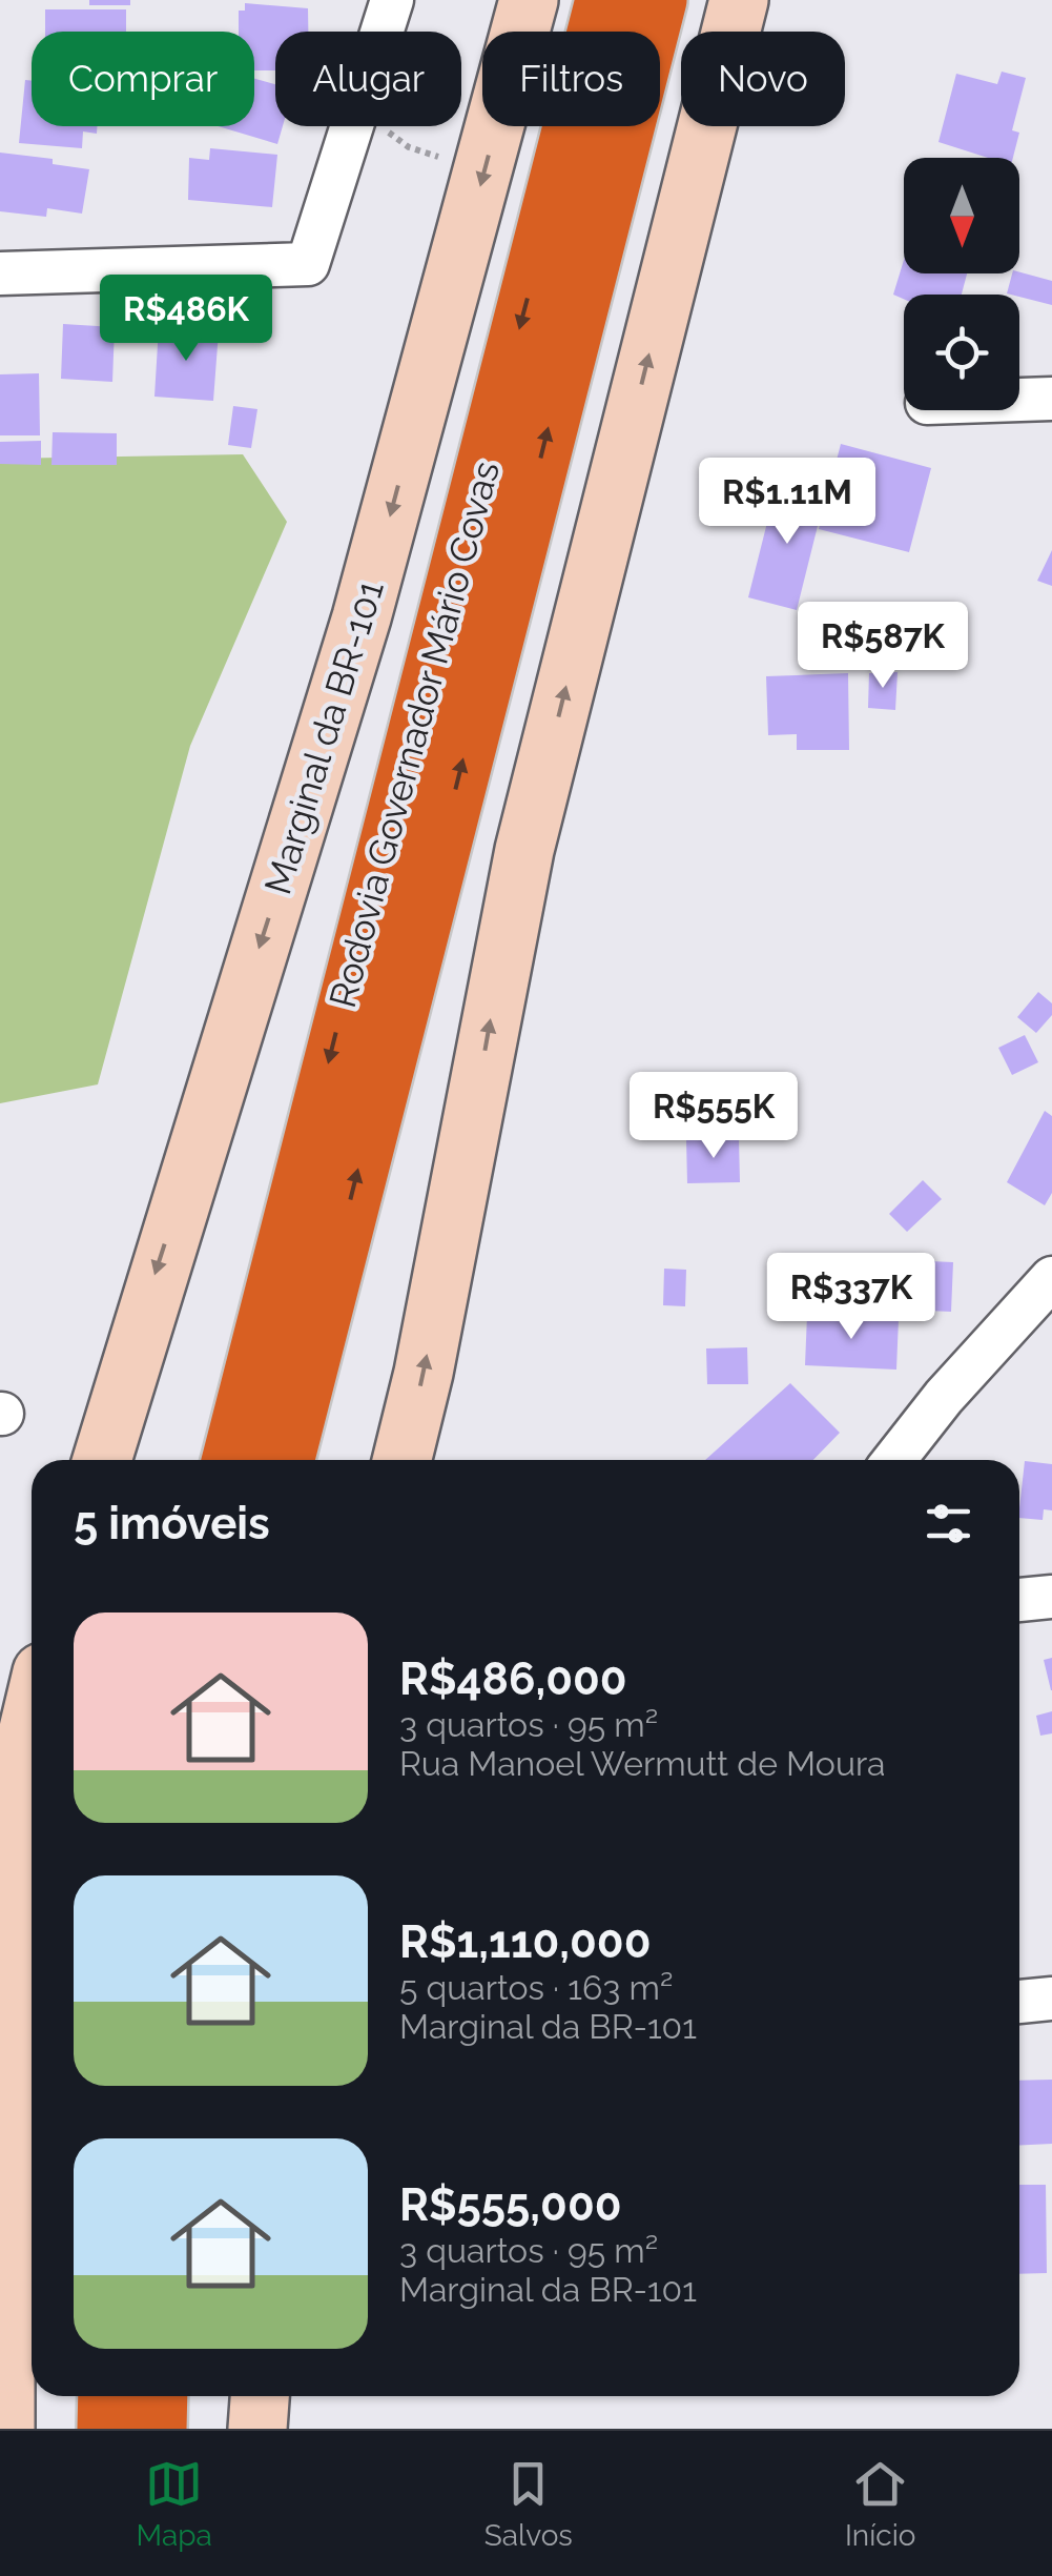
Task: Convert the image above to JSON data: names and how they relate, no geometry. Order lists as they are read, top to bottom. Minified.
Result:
{"streets":{"highway":["Rodovia Governador Mário Covas"],"main road":["Marginal da BR-101"]},"north":"bottom","page":{"chip":["Comprar","Alugar","Filtros","Novo"],"price":["R$486K","R$1.11M","R$587K","R$555K","R$337K"],"heading":"5 imóveis","list":[{"name":"R$486,000","note":"3 quartos · 95 m² · Rua Manoel Wermutt de Moura"},{"name":"R$1,110,000","note":"5 quartos · 163 m² · Marginal da BR-101"},{"name":"R$555,000","note":"3 quartos · 95 m² · Marginal da BR-101"}],"tabs":["Mapa","Salvos","Início"]}}
